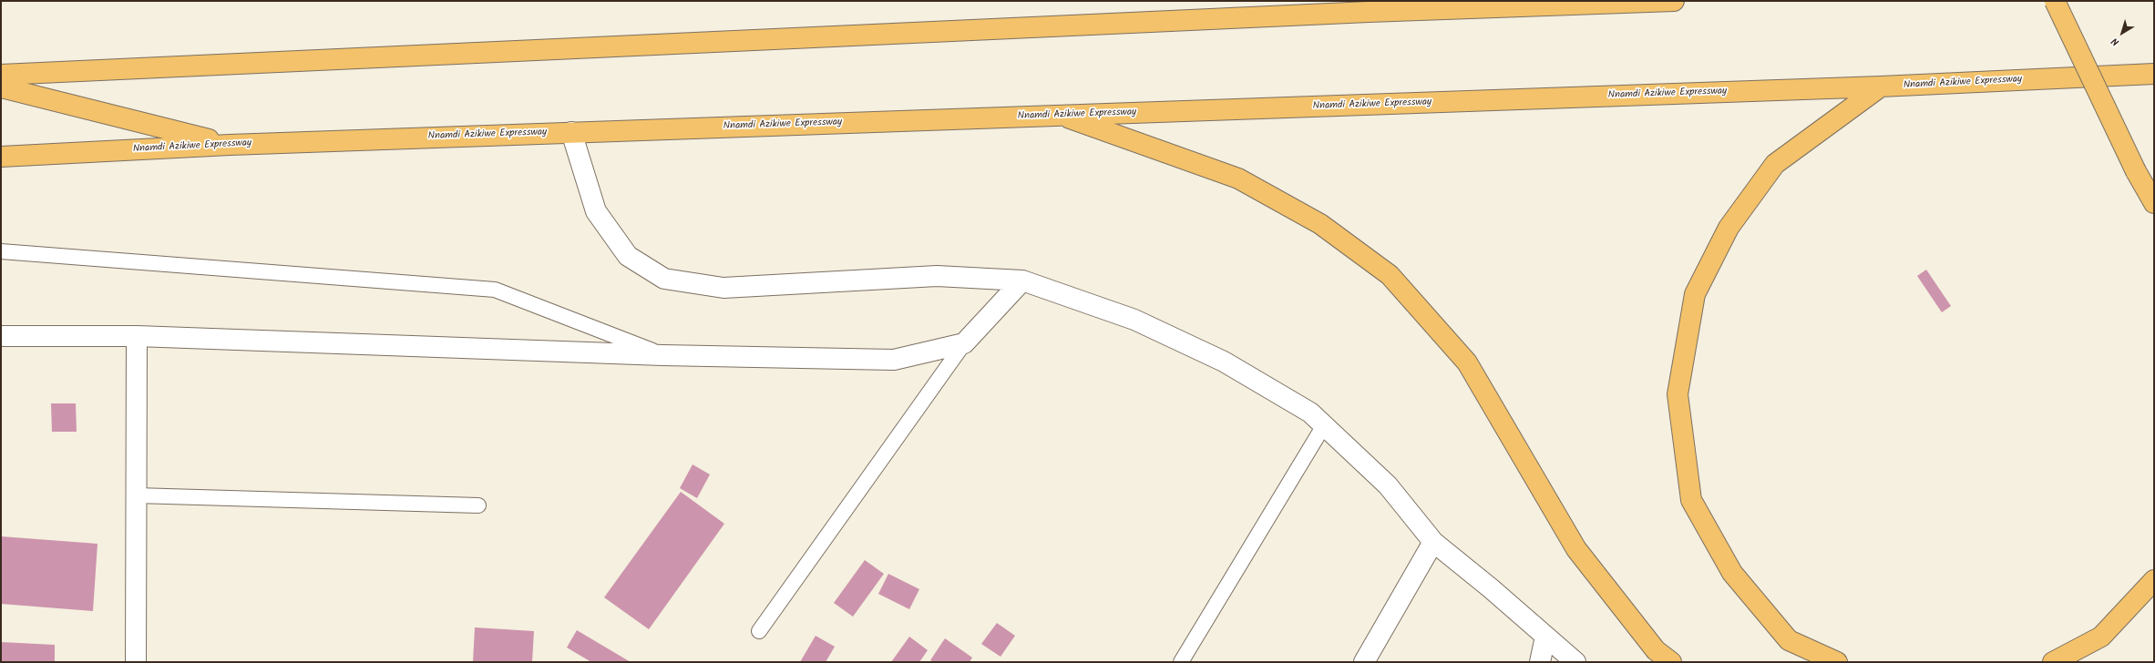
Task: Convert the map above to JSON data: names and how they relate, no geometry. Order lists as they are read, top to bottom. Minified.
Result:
{"streets":{"highway":["Nnamdi Azikiwe Expressway"]},"north":"bottom left"}
